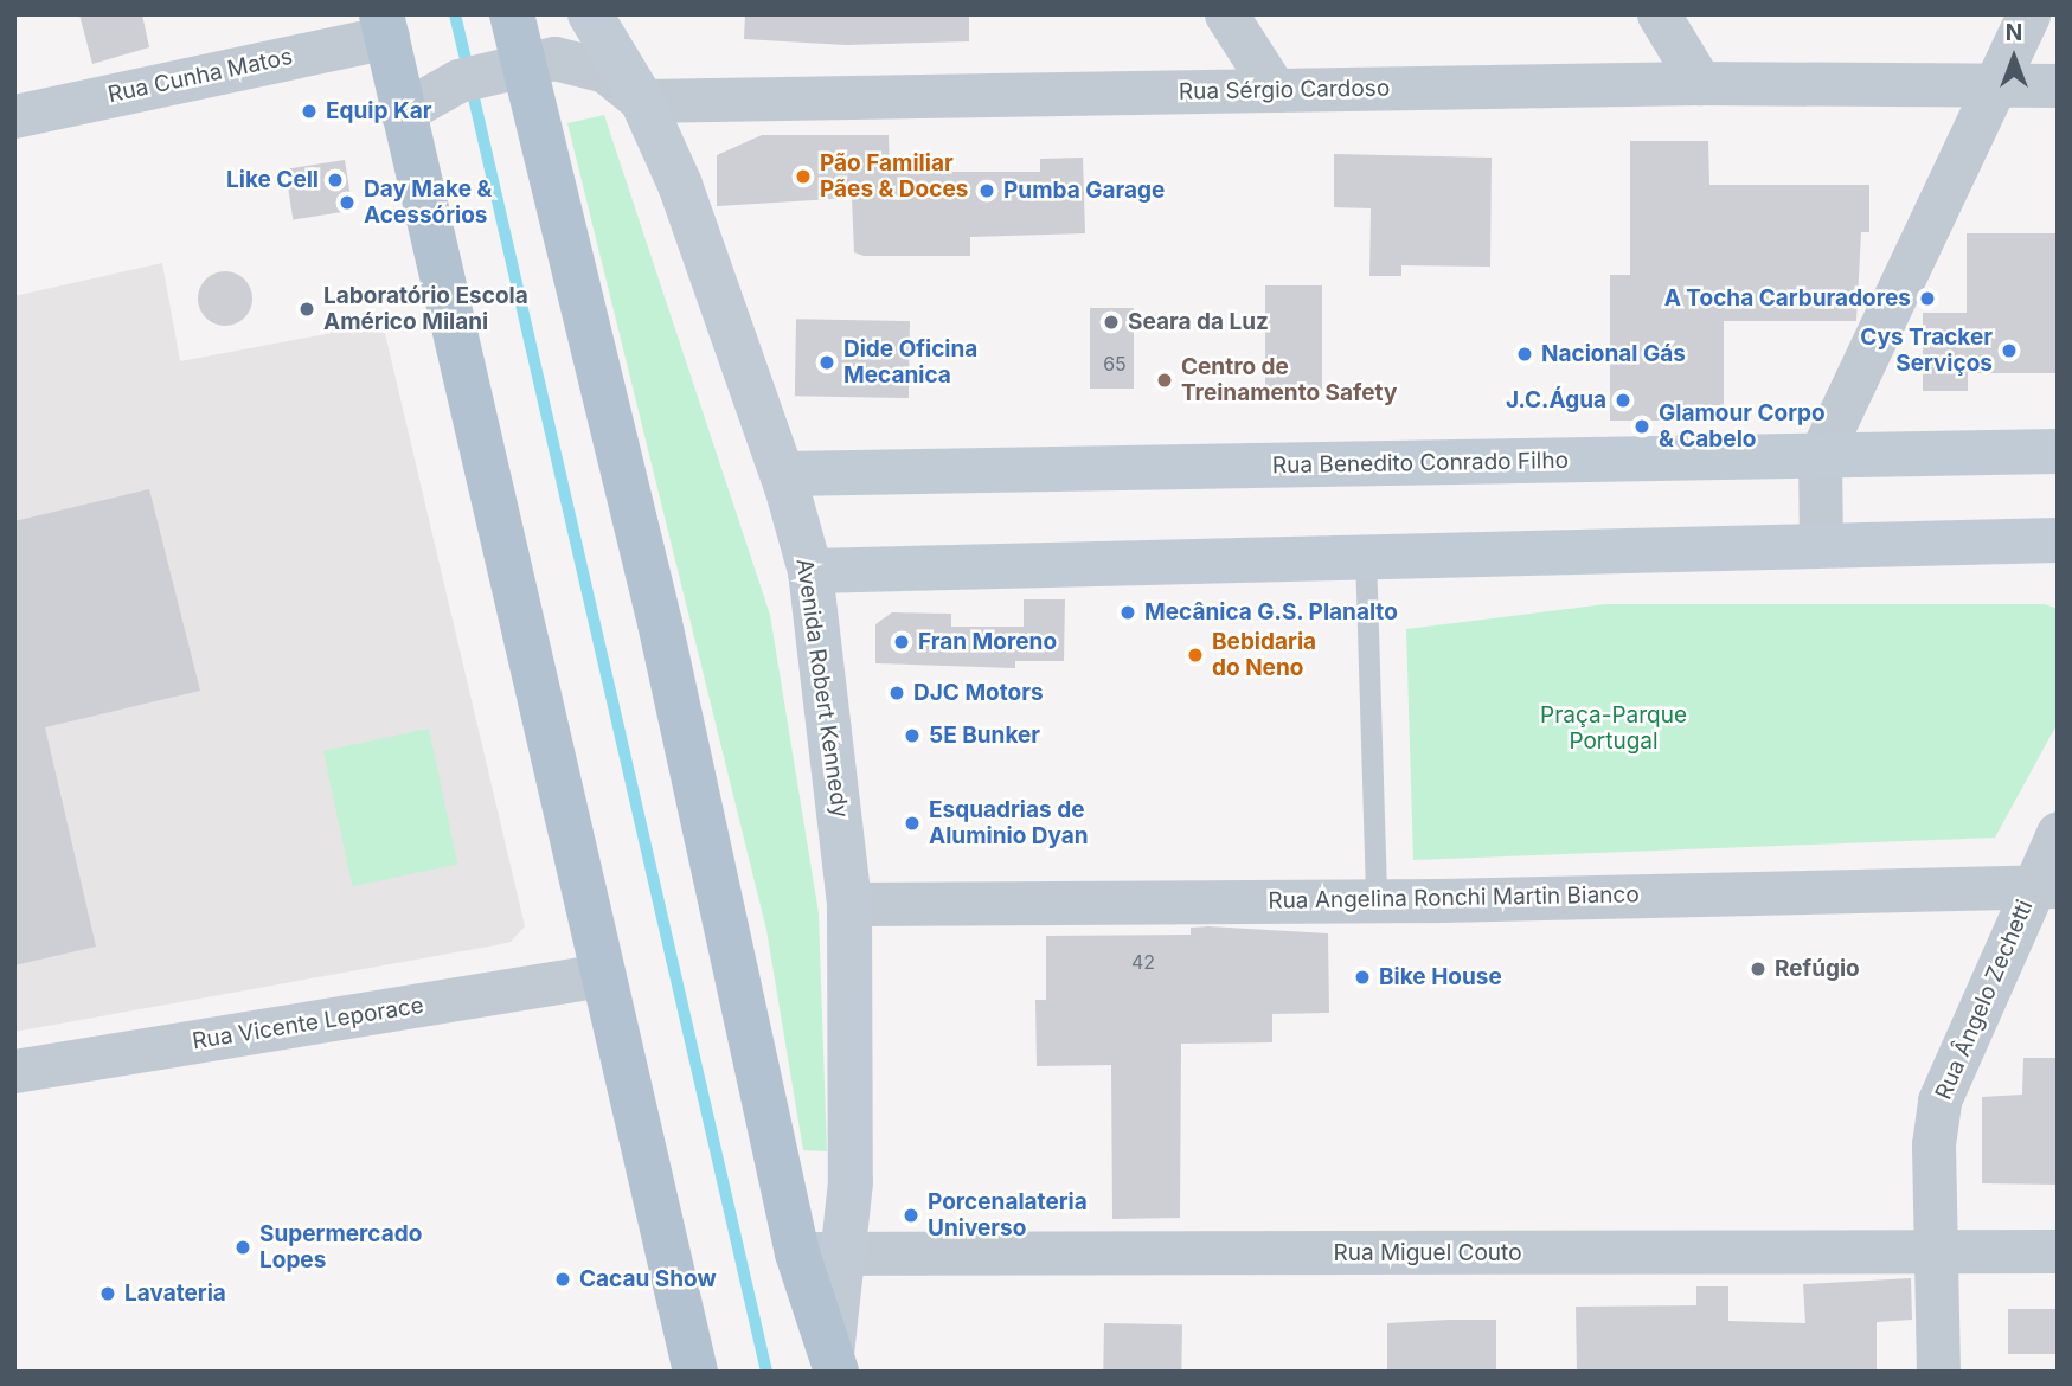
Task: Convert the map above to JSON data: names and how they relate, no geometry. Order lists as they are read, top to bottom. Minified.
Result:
{"streets":{"main road":["Avenida Robert Kennedy"],"street":["Rua Cunha Matos","Rua Sérgio Cardoso","Rua Benedito Conrado Filho","Rua Angelina Ronchi Martin Bianco","Rua Ângelo Zechetti","Rua Vicente Leporace","Rua Miguel Couto"]},"crossings":[["Rua Sérgio Cardoso","Avenida Robert Kennedy"],["Rua Benedito Conrado Filho","Avenida Robert Kennedy"],["Avenida Robert Kennedy","Rua Angelina Ronchi Martin Bianco"],["Avenida Robert Kennedy","Rua Miguel Couto"],["Rua Angelina Ronchi Martin Bianco","Rua Ângelo Zechetti"],["Rua Ângelo Zechetti","Rua Miguel Couto"]],"parks":["Praça-Parque Portugal"],"places":["Equip Kar","Pão Familiar Pães & Doces","Like Cell","Pumba Garage","Day Make & Acessórios","A Tocha Carburadores","Laboratório Escola Américo Milani","Seara da Luz","Cys Tracker Serviços","Nacional Gás","Dide Oficina Mecanica","Centro de Treinamento Safety","J.C.Água","Glamour Corpo & Cabelo","Mecânica G.S. Planalto","Fran Moreno","Bebidaria do Neno","DJC Motors","5E Bunker","Esquadrias de Aluminio Dyan","Refúgio","Bike House","Porcenalateria Universo","Supermercado Lopes","Cacau Show","Lavateria"],"house_numbers":["65","42"],"north":"top"}
